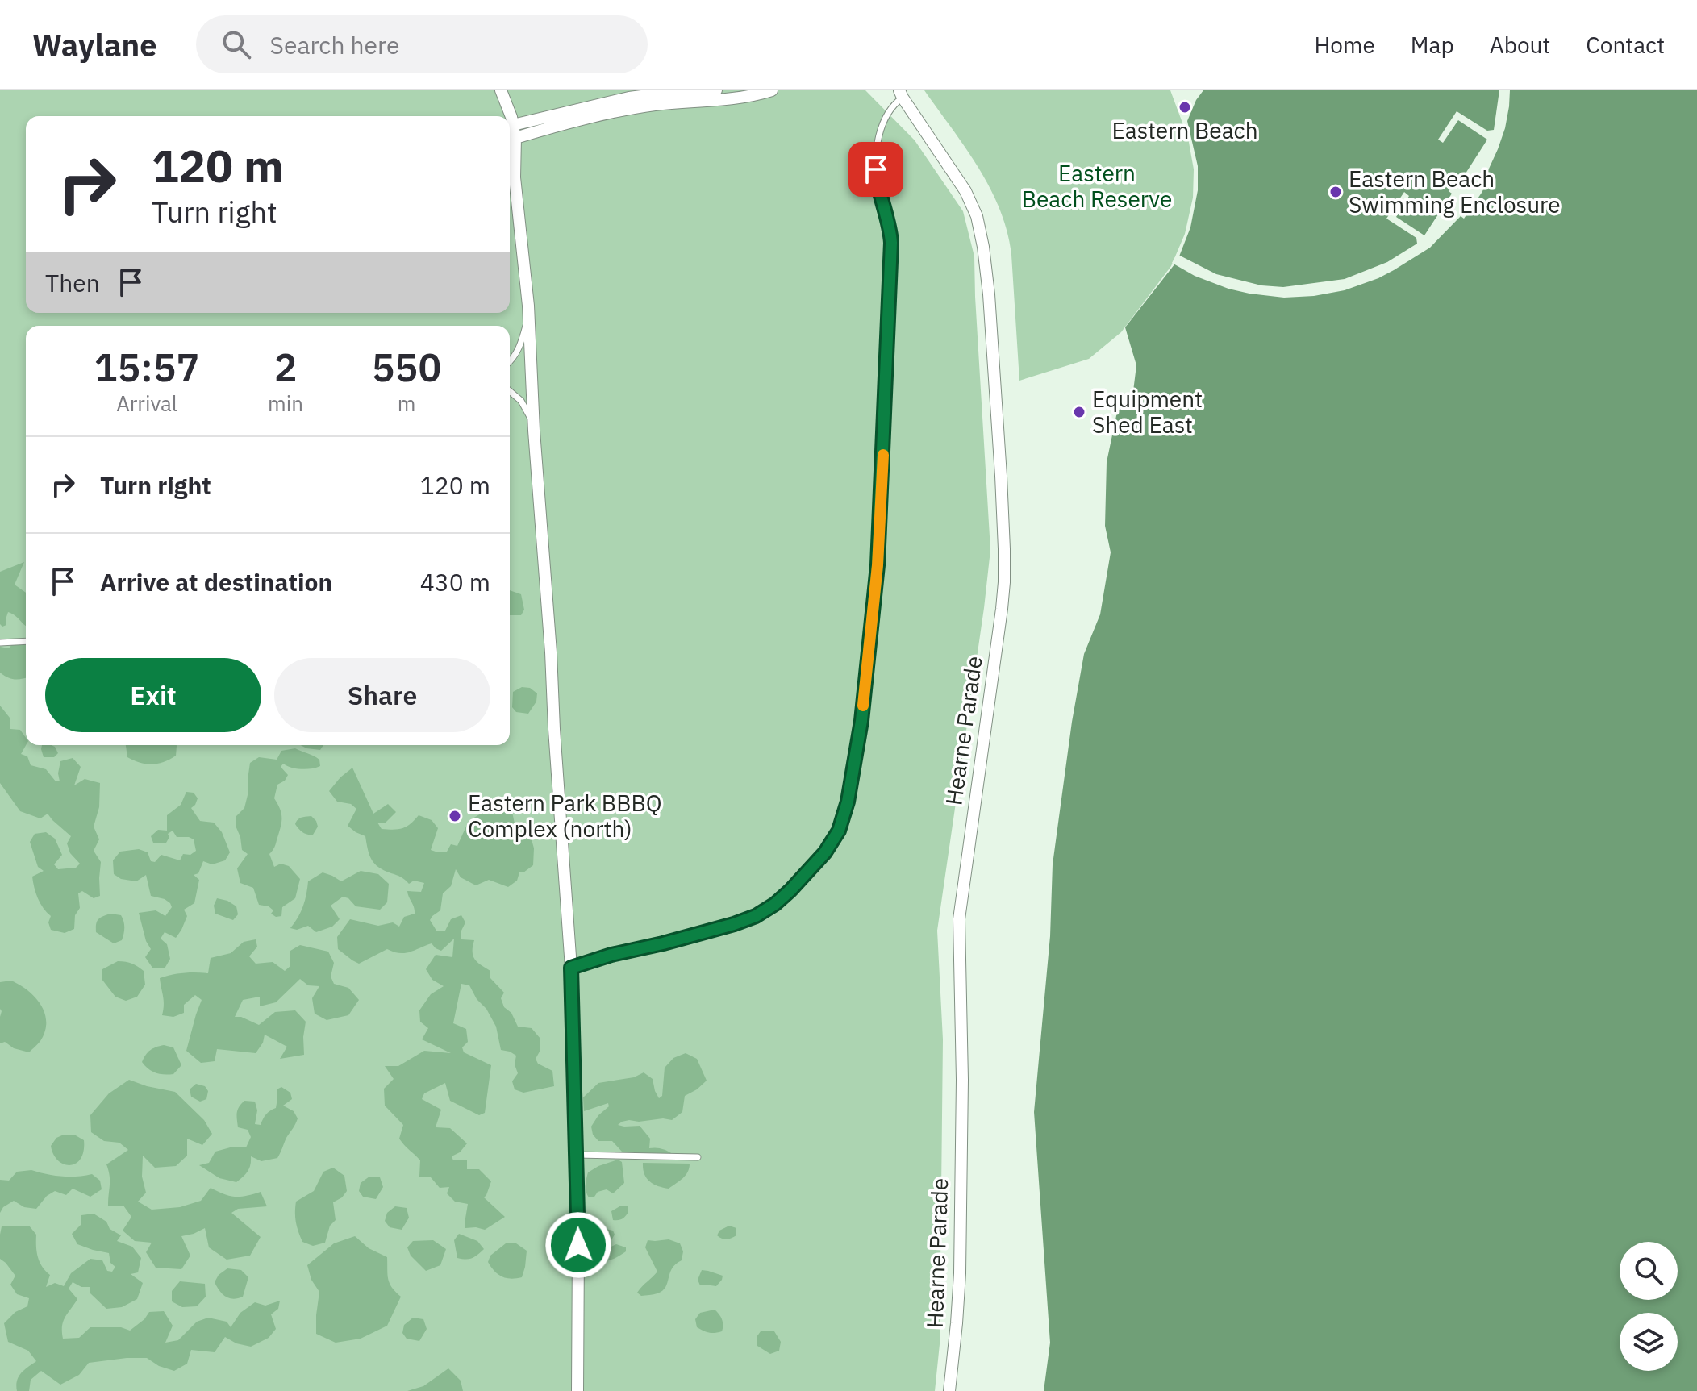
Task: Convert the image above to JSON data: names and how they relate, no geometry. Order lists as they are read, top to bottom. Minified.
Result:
{"streets":{"street":["Hearne Parade"]},"parks":["Eastern Beach Reserve"],"places":["Eastern Beach","Eastern Beach Swimming Enclosure","Equipment Shed East","Eastern Park BBBQ Complex (north)"],"page":{"header":"Waylane","search":"Search here","nav":["Home","Map","About","Contact"],"turn":["120 m","Turn right"],"then":"Then","eta":["15:57","Arrival","2","min","550","m"],"list":[{"name":"Turn right","value":"120 m"},{"name":"Arrive at destination","value":"430 m"}],"buttons":["Exit","Share"]}}
